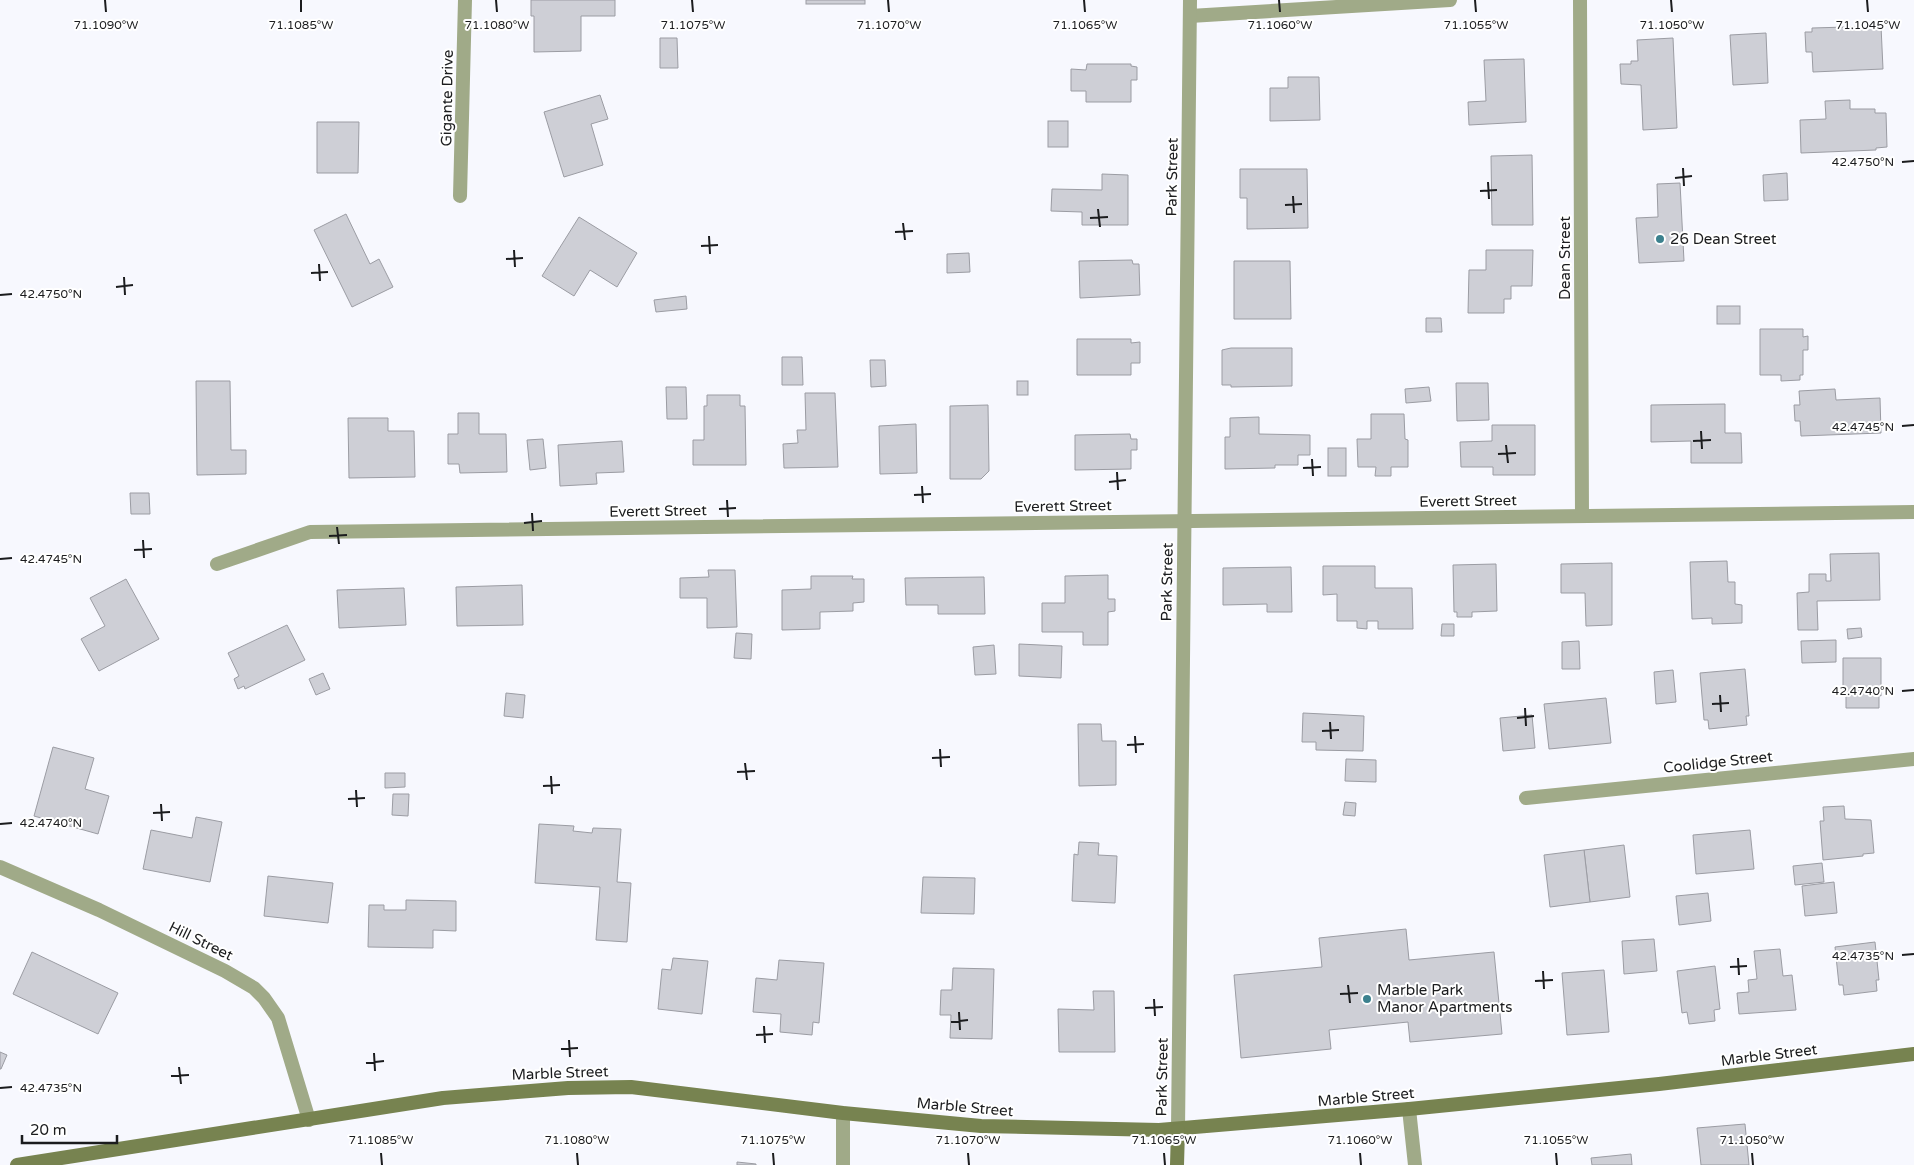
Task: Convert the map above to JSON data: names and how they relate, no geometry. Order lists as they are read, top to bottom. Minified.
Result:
{"streets":{"main road":["Park Street","Marble Street"],"street":["Gigante Drive","Dean Street","Everett Street","Coolidge Street","Hill Street"]},"crossings":[["Park Street","Everett Street"],["Park Street","Marble Street"],["Dean Street","Everett Street"],["Hill Street","Marble Street"]],"places":["26 Dean Street","Marble Park Manor Apartments"],"scale_bar":"20 m","coordinates":["71.1090°W","71.1085°W","71.1080°W","71.1075°W","71.1070°W","71.1065°W","71.1060°W","71.1055°W","71.1050°W","71.1045°W","42.4750°N","42.4745°N","42.4740°N","42.4735°N"]}
